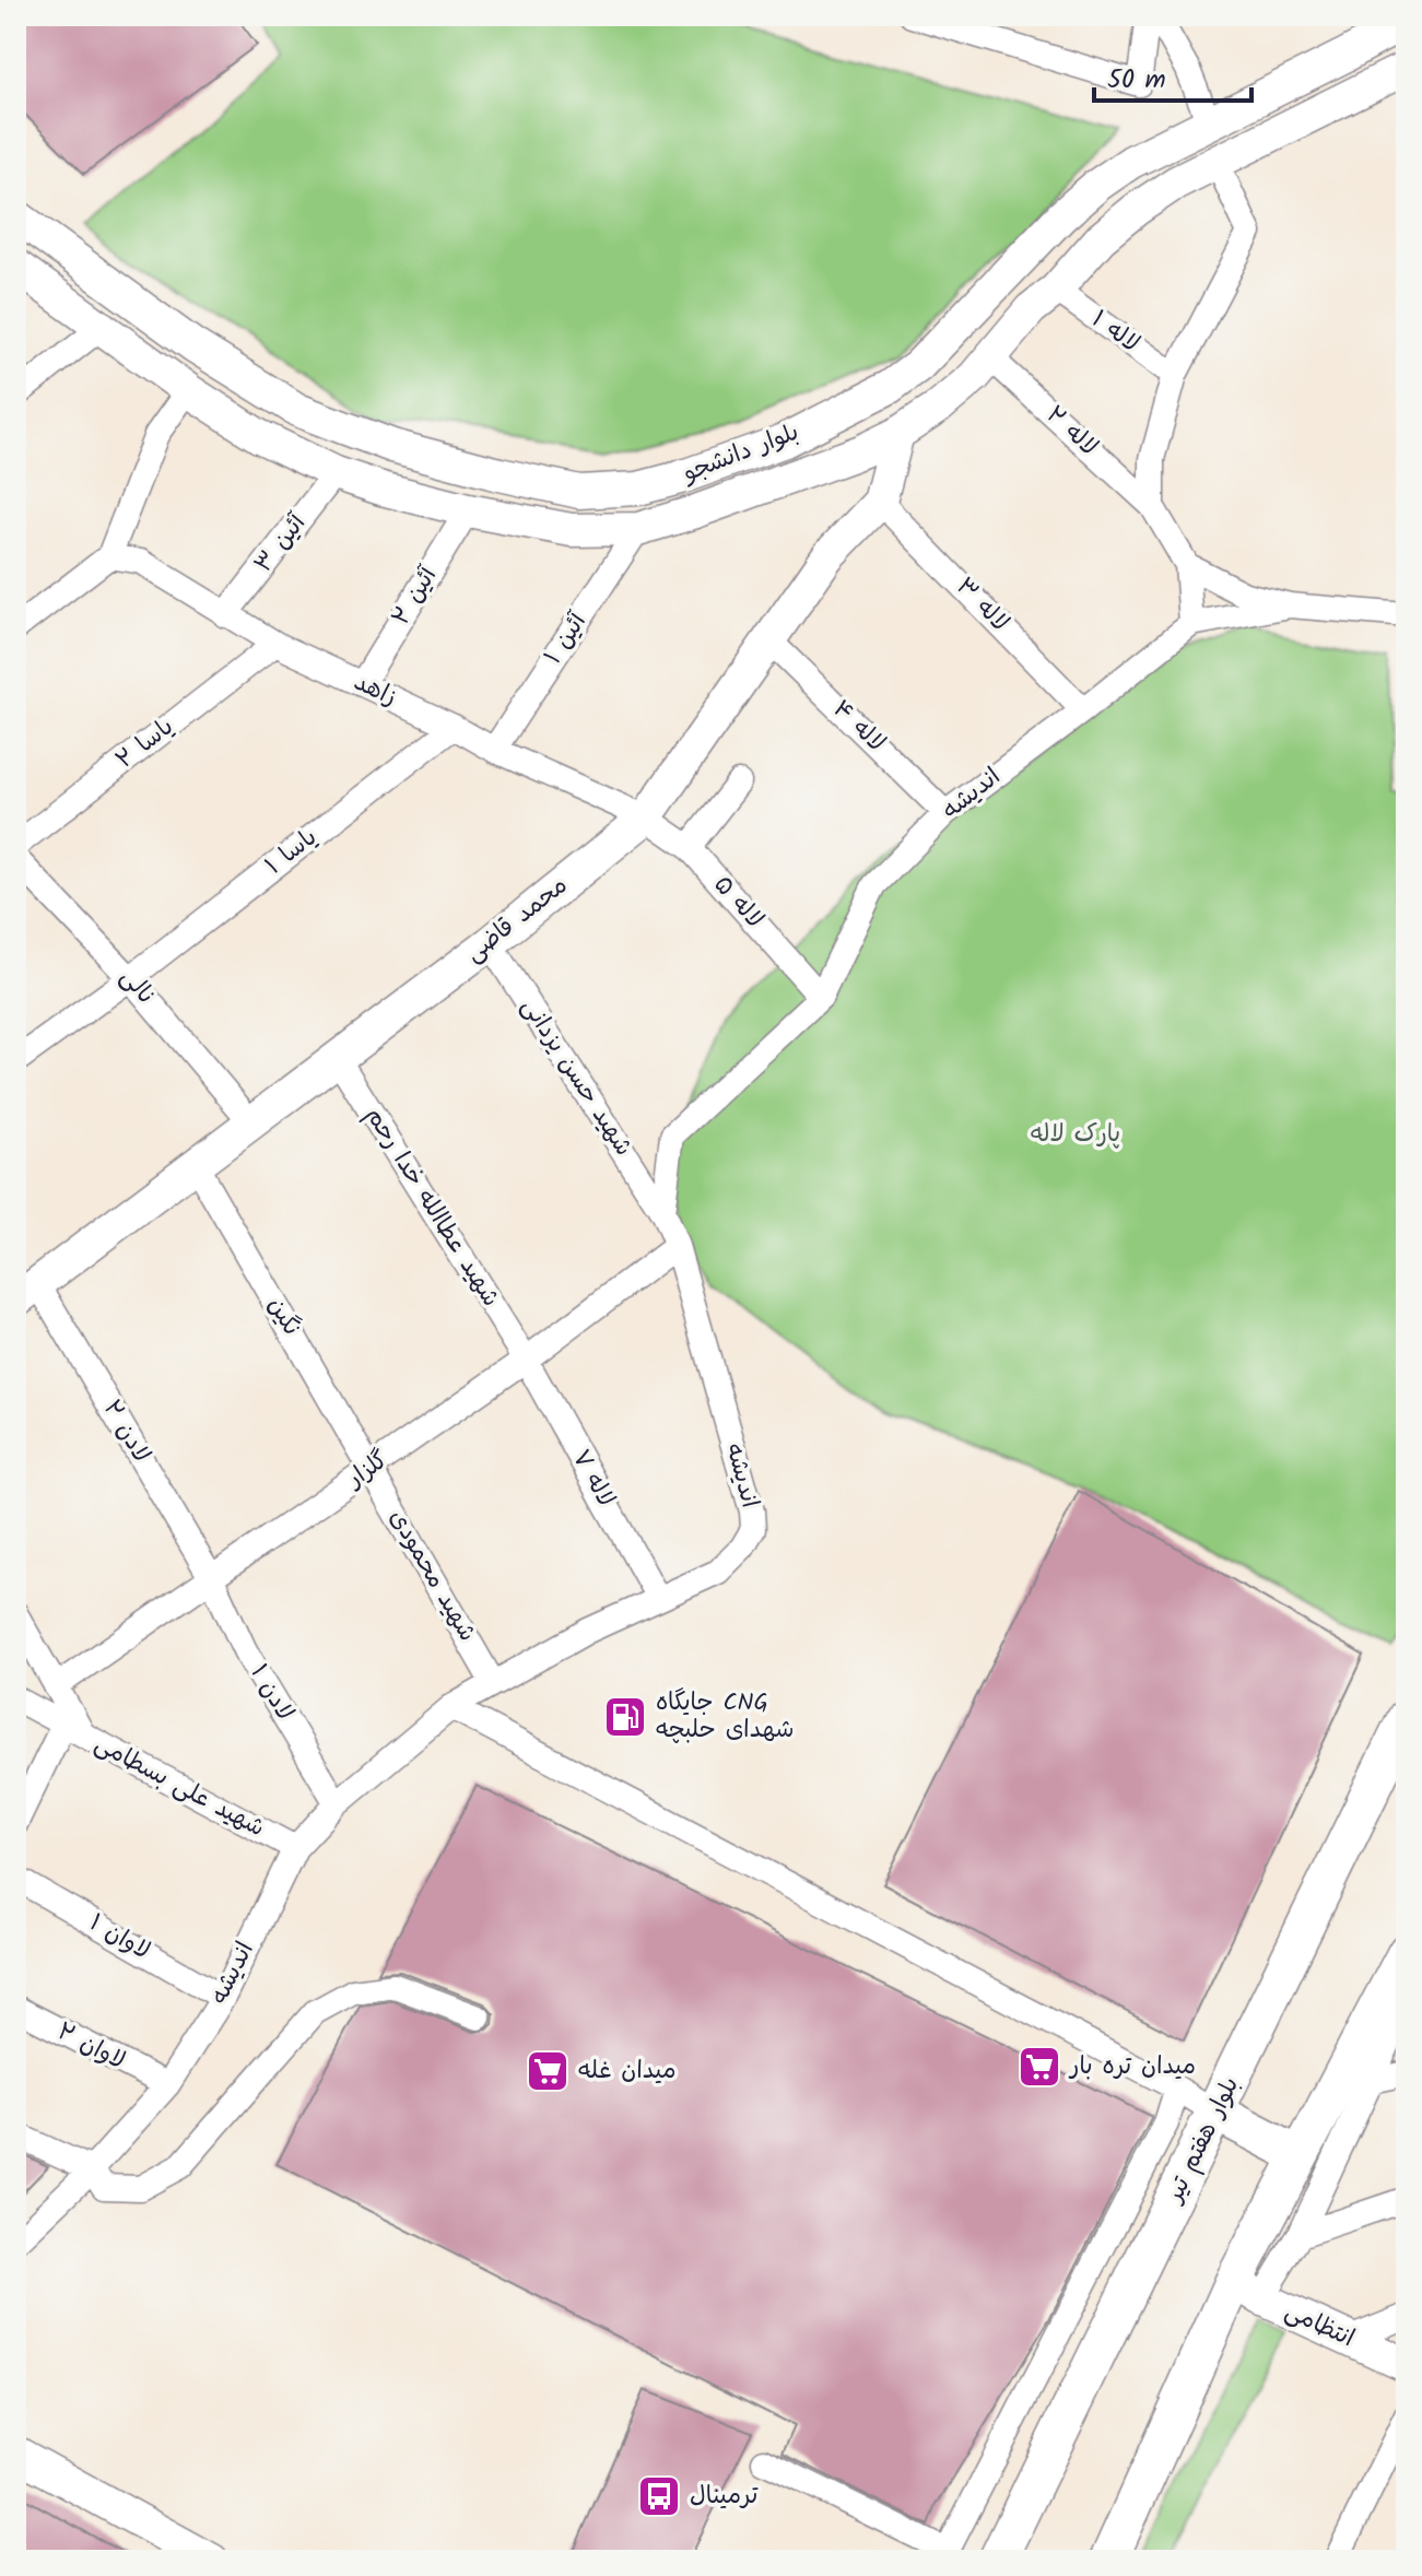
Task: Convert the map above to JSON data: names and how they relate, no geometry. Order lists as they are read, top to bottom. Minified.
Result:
{"streets":{"main road":["بلوار دانشجو","محمد قاضی","بلوار هفتم تیر","انتظامی"],"street":["لاله ۱","لاله ۲","آئین ۳","آئین ۲","لاله ۳","آئین ۱","زاهد","لاله ۴","یاسا ۲","اندیشه","یاسا ۱","لاله ۵","نالی","شهید حسن یزدانی","شهید عطاالله خدا رحم","نگین","لادن ۲","گلزار","لاله ۷","شهید محمودی","لادن ۱","شهید علی بسطامی","لاوان ۱","لاوان ۲"]},"crossings":[["لاله ۱","بلوار دانشجو"],["لاله ۲","بلوار دانشجو"],["بلوار دانشجو","آئین ۳"],["بلوار دانشجو","آئین ۲"],["بلوار دانشجو","آئین ۱"],["بلوار دانشجو","محمد قاضی"],["آئین ۳","زاهد"],["آئین ۲","زاهد"],["لاله ۳","اندیشه"],["لاله ۳","محمد قاضی"],["آئین ۱","زاهد"],["زاهد","یاسا ۲"],["زاهد","یاسا ۱"],["زاهد","لاله ۵"],["زاهد","محمد قاضی"],["لاله ۴","اندیشه"],["لاله ۴","محمد قاضی"],["اندیشه","لاله ۵"],["اندیشه","شهید حسن یزدانی"],["اندیشه","گلزار"],["اندیشه","لاله ۷"],["اندیشه","شهید محمودی"],["اندیشه","لادن ۱"],["اندیشه","شهید علی بسطامی"],["اندیشه","لاوان ۱"],["اندیشه","لاوان ۲"],["یاسا ۱","نالی"],["لاله ۵","محمد قاضی"],["محمد قاضی","نالی"],["محمد قاضی","شهید حسن یزدانی"],["محمد قاضی","شهید عطاالله خدا رحم"],["محمد قاضی","نگین"],["محمد قاضی","لادن ۲"],["شهید عطاالله خدا رحم","گلزار"],["شهید عطاالله خدا رحم","لاله ۷"],["نگین","گلزار"],["نگین","شهید محمودی"],["لادن ۲","گلزار"],["لادن ۲","لادن ۱"],["گلزار","لاله ۷"],["گلزار","شهید محمودی"],["گلزار","لادن ۱"]],"parks":["پارک لاله"],"places":{"fuel station":["جایگاه CNG شهدای حلبچه"],"supermarket":["میدان تره بار","میدان غله"],"bus stop":["ترمینال"]},"scale_bar":"50 m"}
